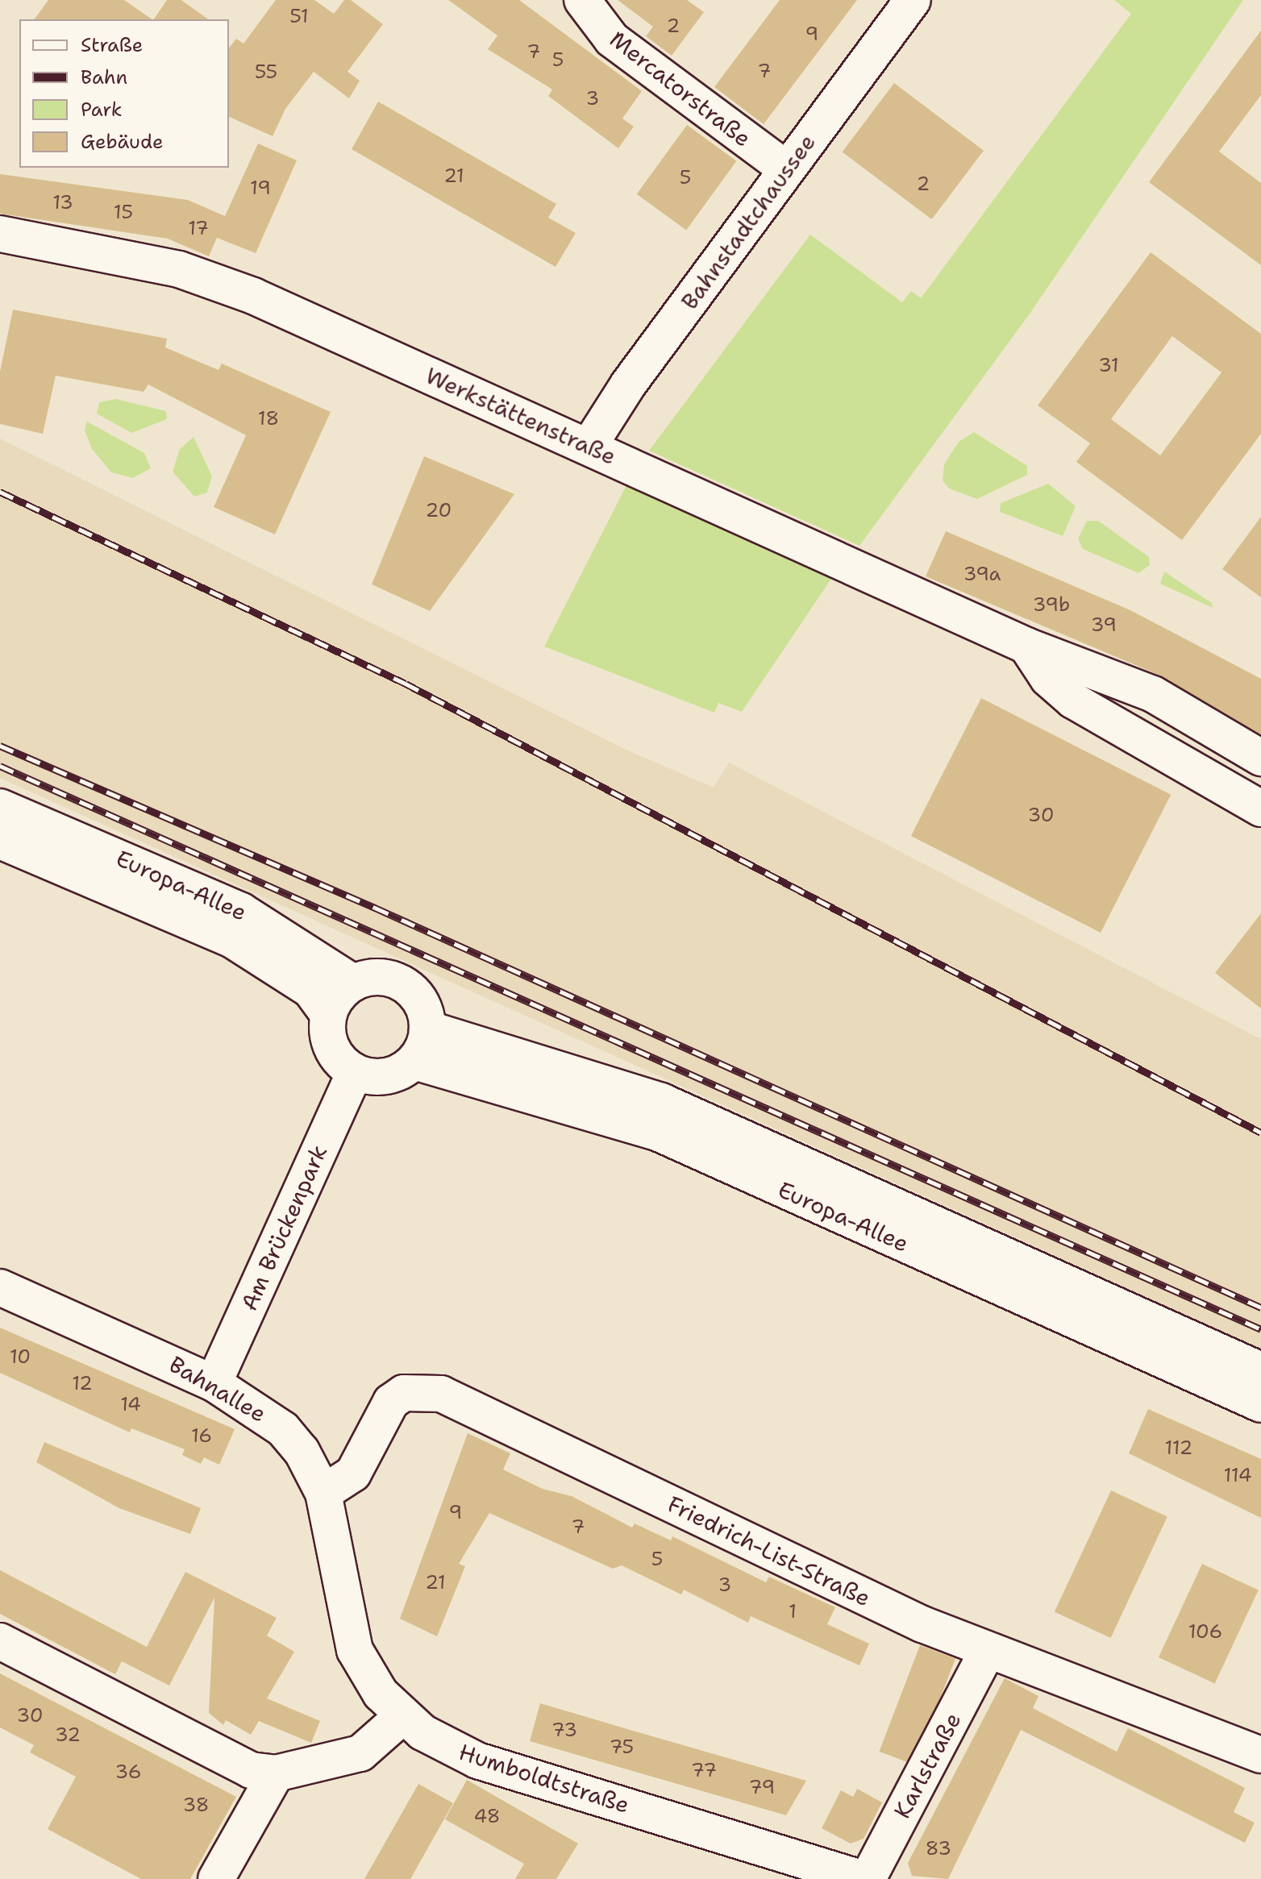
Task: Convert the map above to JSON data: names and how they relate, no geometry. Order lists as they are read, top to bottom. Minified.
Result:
{"streets":{"street":["Mercatorstraße","Bahnstadtchaussee","Werkstättenstraße","Europa-Allee","Am Brückenpark","Bahnallee","Friedrich-List-Straße","Karlstraße","Humboldtstraße"]},"crossings":[["Mercatorstraße","Bahnstadtchaussee"],["Bahnstadtchaussee","Werkstättenstraße"],["Europa-Allee","Am Brückenpark"],["Am Brückenpark","Bahnallee"],["Bahnallee","Friedrich-List-Straße"],["Bahnallee","Humboldtstraße"],["Friedrich-List-Straße","Karlstraße"],["Karlstraße","Humboldtstraße"]],"house_numbers":["51","2","9","7","5","7","55","3","21","5","2","19","13","15","17","31","18","20","39a","39b","39","30","10","12","14","16","112","114","9","7","5","21","3","1","106","30","73","32","75","77","36","79","38","48","83"],"legend":["Straße","Bahn","Park","Gebäude"]}
